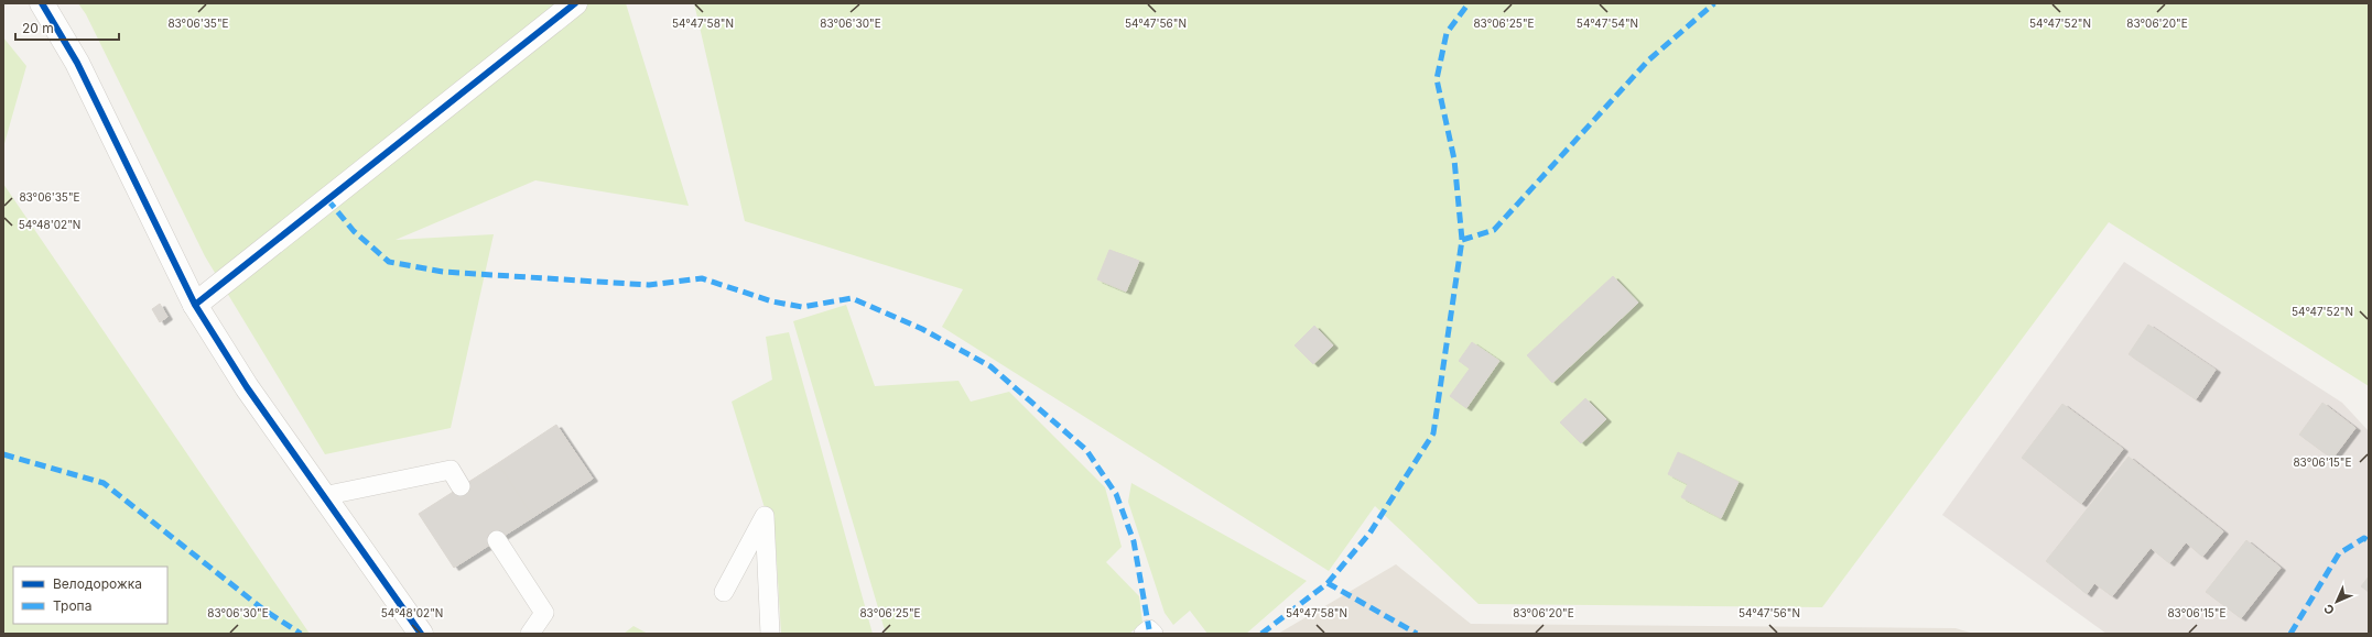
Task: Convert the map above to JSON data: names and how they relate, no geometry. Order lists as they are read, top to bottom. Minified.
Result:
{"legend":["Велодорожка","Тропа"],"scale_bar":"20 m","north":"bottom left","coordinates":["83°06'35\"E","54°47'58\"N","83°06'30\"E","54°47'56\"N","83°06'25\"E","54°47'54\"N","54°47'52\"N","83°06'20\"E","54°48'02\"N","83°06'15\"E"]}
